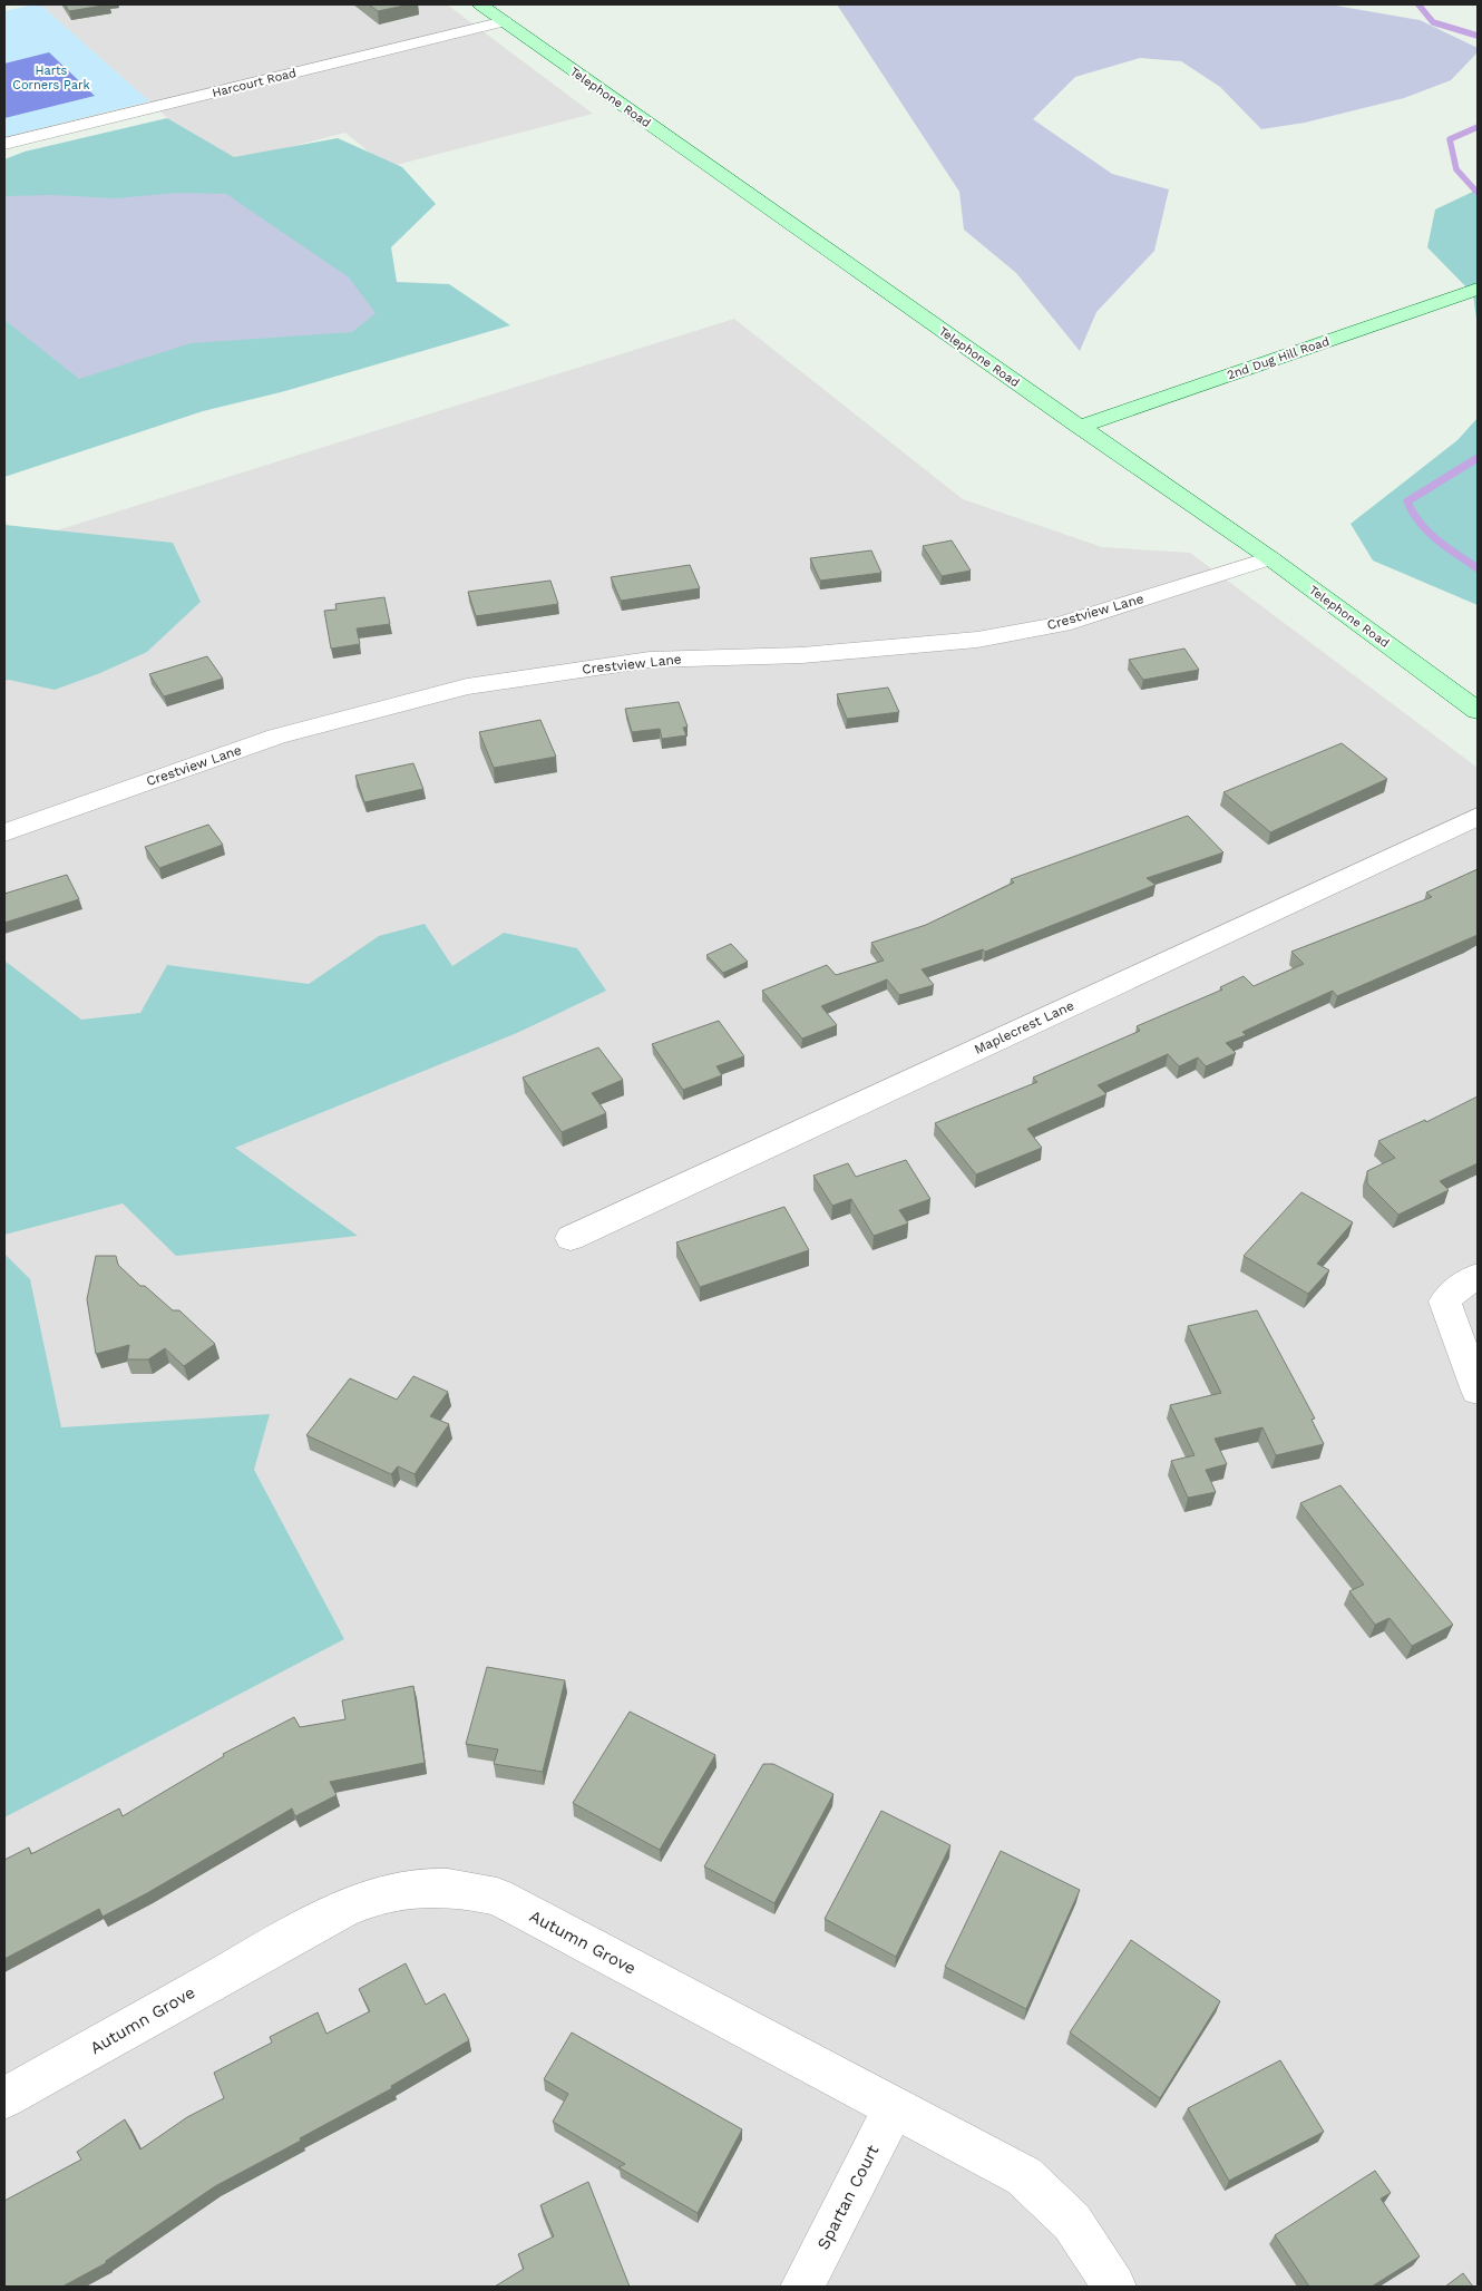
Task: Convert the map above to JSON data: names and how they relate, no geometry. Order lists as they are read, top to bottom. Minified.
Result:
{"streets":{"street":["Harcourt Road","Telephone Road","2nd Dug Hill Road","Crestview Lane","Maplecrest Lane","Autumn Grove","Spartan Court"]},"crossings":[["Harcourt Road","Telephone Road"],["Telephone Road","2nd Dug Hill Road"],["Telephone Road","Crestview Lane"],["Autumn Grove","Spartan Court"]],"parks":["Harts Corners Park"]}
